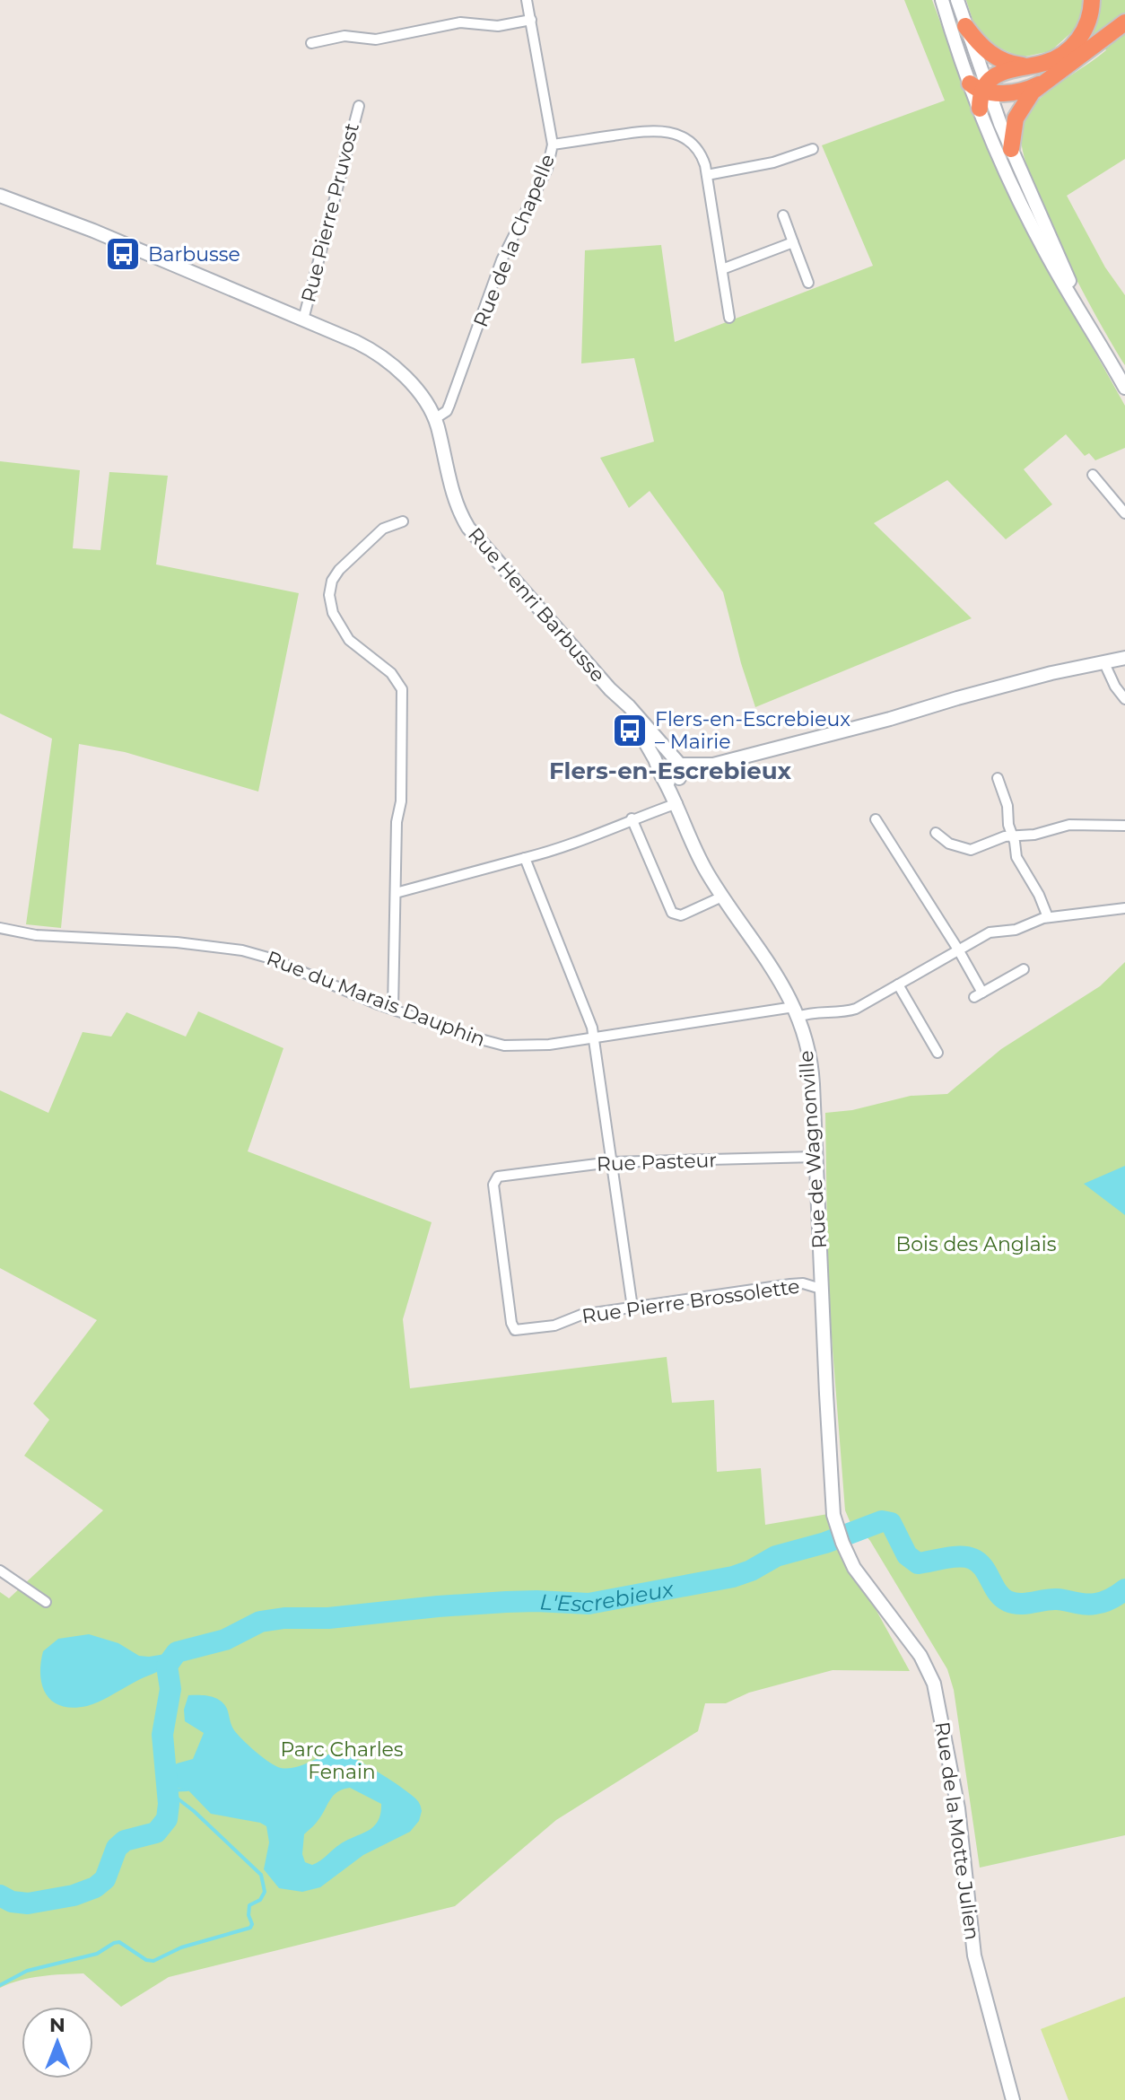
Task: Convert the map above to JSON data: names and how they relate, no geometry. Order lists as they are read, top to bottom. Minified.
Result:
{"streets":{"street":["Rue Pierre Pruvost","Rue de la Chapelle","Rue Henri Barbusse","Rue du Marais Dauphin","Rue de Wagnonville","Rue Pasteur","Rue Pierre Brossolette","Rue de la Motte Julien"]},"crossings":[["Rue Pierre Pruvost","Rue Henri Barbusse"],["Rue de la Chapelle","Rue Henri Barbusse"],["Rue Henri Barbusse","Rue de Wagnonville"],["Rue du Marais Dauphin","Rue de Wagnonville"],["Rue de Wagnonville","Rue Pasteur"],["Rue de Wagnonville","Rue Pierre Brossolette"],["Rue de Wagnonville","Rue de la Motte Julien"],["Rue Pasteur","Rue Pierre Brossolette"]],"districts":["Flers-en-Escrebieux"],"water":["L'Escrebieux"],"parks":["Bois des Anglais","Parc Charles Fenain"],"places":{"bus stop":["Barbusse","Flers-en-Escrebieux – Mairie"]},"north":"top"}
